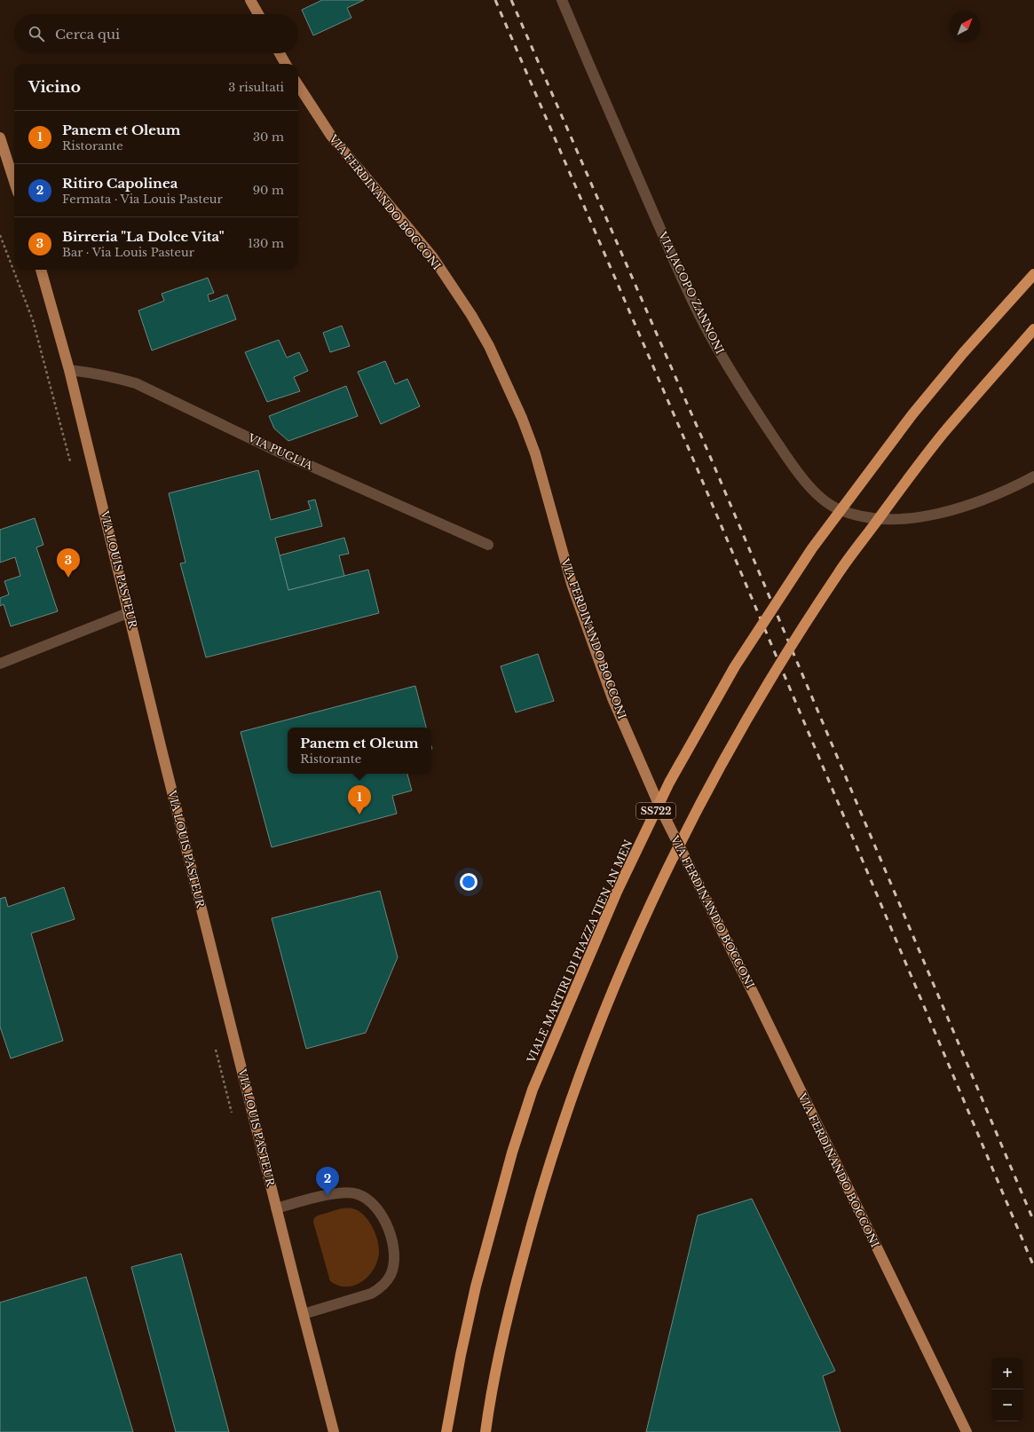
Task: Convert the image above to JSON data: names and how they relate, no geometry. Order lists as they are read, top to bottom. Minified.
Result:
{"streets":{"highway":["SS722","VIALE MARTIRI DI PIAZZA TIEN AN MEN"],"main road":["VIA FERDINANDO BOCCONI","VIA LOUIS PASTEUR"],"street":["VIA JACOPO ZANNONI","VIA PUGLIA"]},"crossings":[["VIA PUGLIA","VIA LOUIS PASTEUR"]],"north":"top right","page":{"search":"Cerca qui","heading":["Vicino","3 risultati"],"list":[{"mark":"1","name":"Panem et Oleum","note":"Ristorante","value":"30 m"},{"mark":"2","name":"Ritiro Capolinea","note":"Fermata · Via Louis Pasteur","value":"90 m"},{"mark":"3","name":"Birreria \"La Dolce Vita\"","note":"Bar · Via Louis Pasteur","value":"130 m"}],"pins":["3","1","2"],"popup":["Panem et Oleum","Ristorante"],"map_buttons":["+","−"]}}
